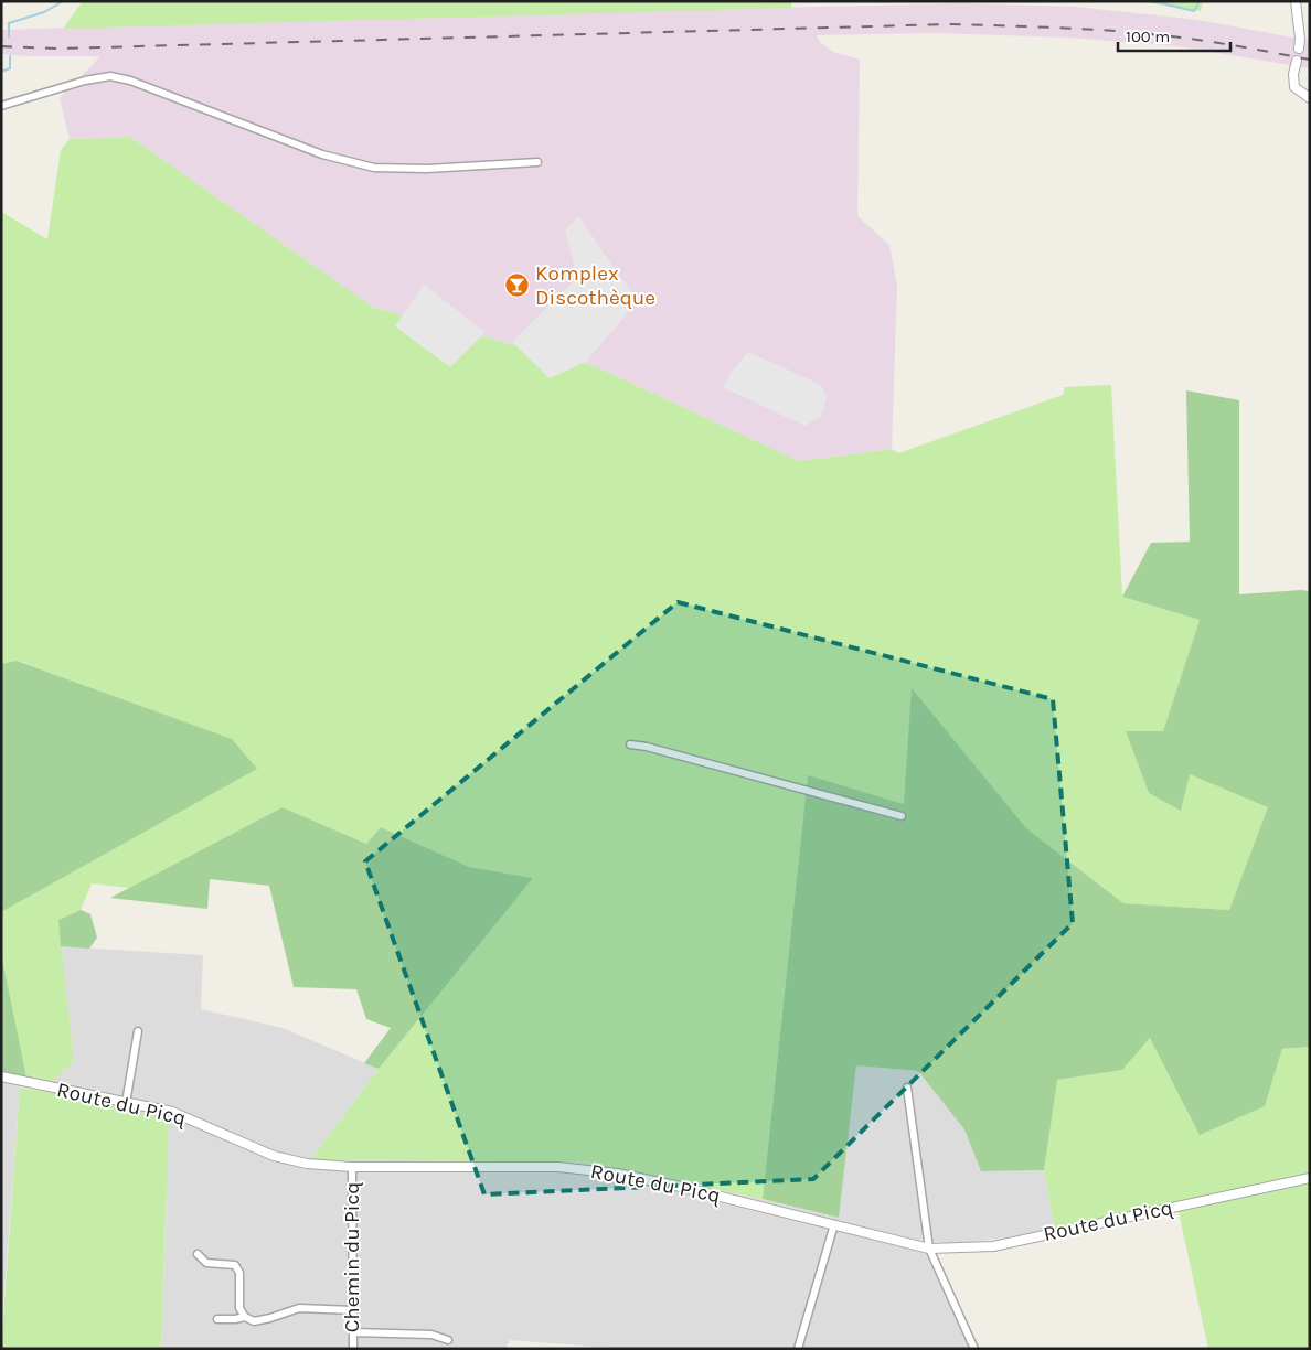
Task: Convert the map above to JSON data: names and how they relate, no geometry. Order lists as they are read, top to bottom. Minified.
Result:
{"streets":{"street":["Route du Picq","Chemin du Picq"]},"crossings":[["Route du Picq","Chemin du Picq"]],"places":{"bar":["Komplex Discothèque"]},"scale_bar":"100 m"}
